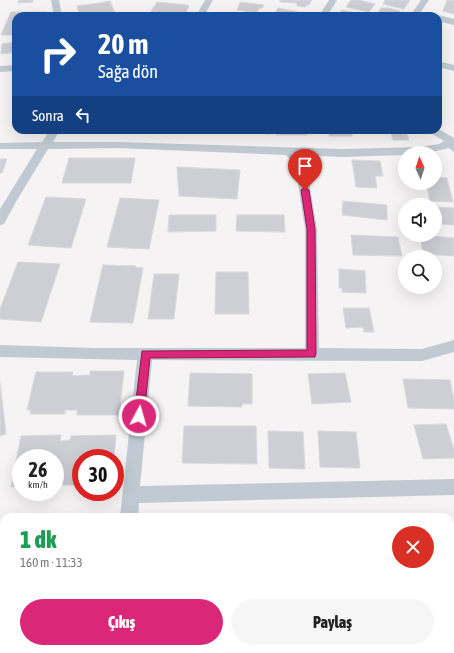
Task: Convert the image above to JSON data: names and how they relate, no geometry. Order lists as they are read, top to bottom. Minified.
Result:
{"north":"top","page":{"turn":["20 m","Sağa dön"],"then":"Sonra","speed":"26 km/h","limit":"30","heading":["1 dk","160 m · 11:33"],"buttons":["Çıkış","Paylaş"]}}
